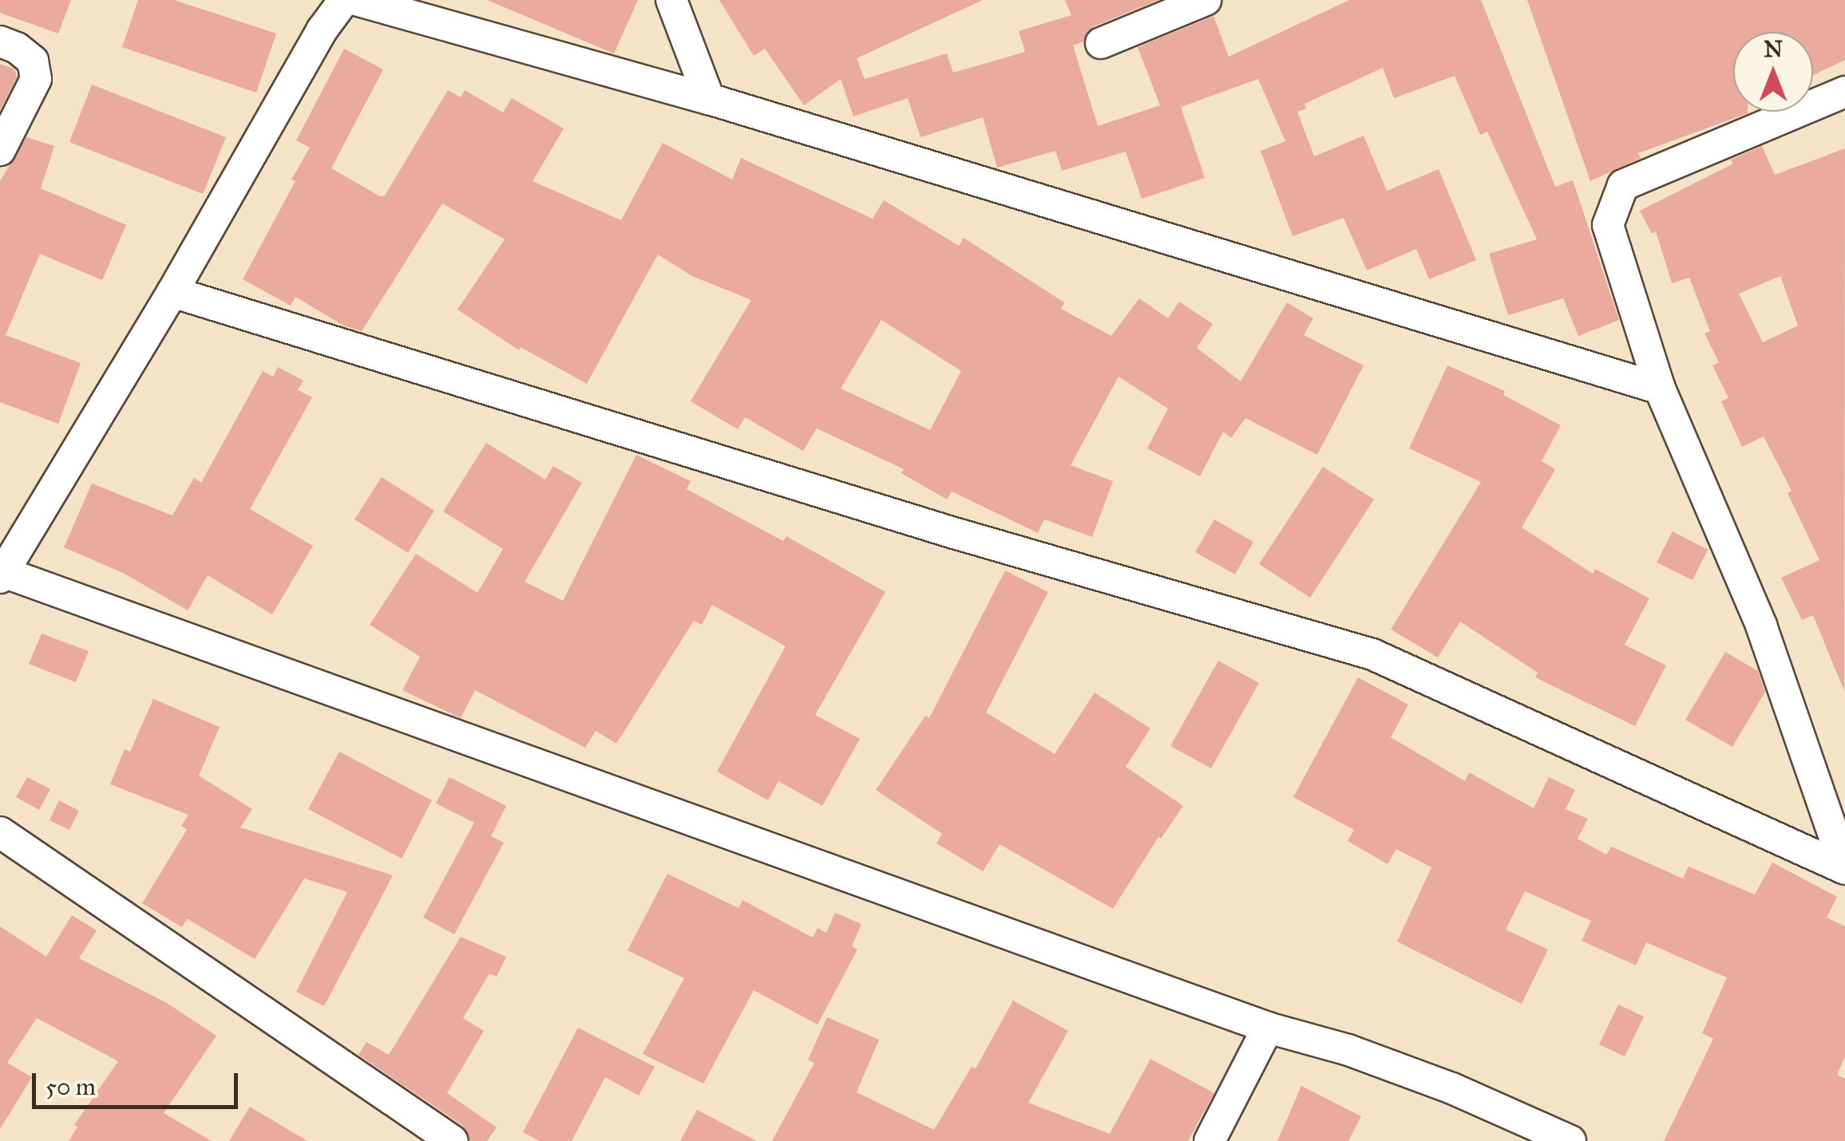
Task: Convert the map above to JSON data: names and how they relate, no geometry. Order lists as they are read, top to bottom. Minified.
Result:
{"scale_bar":"50 m","north":"top"}
